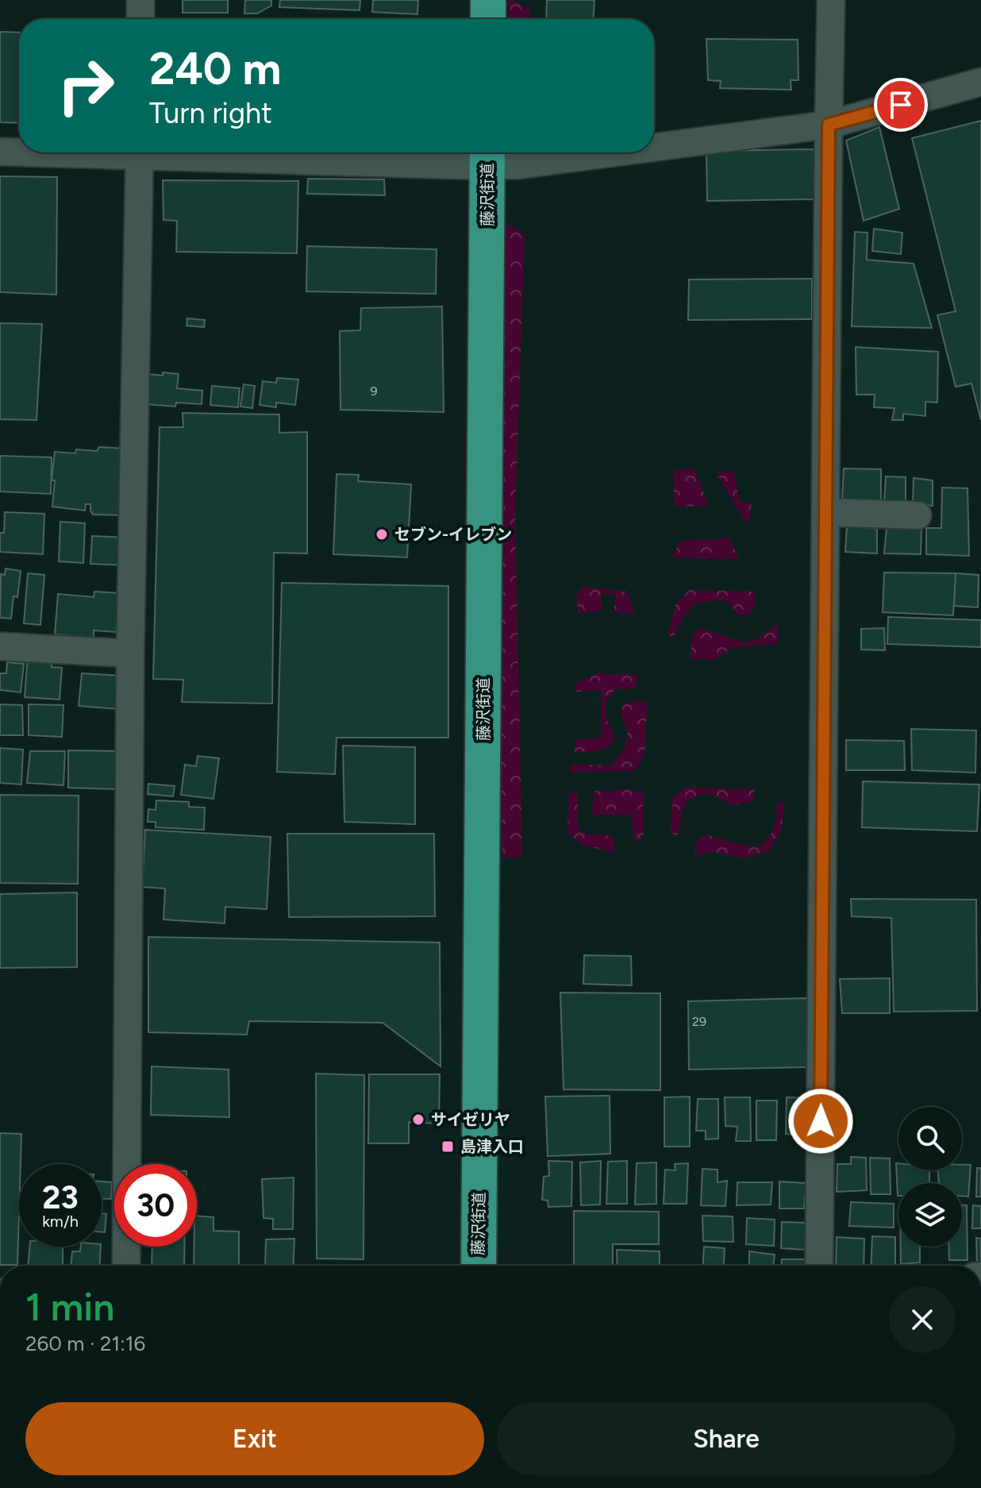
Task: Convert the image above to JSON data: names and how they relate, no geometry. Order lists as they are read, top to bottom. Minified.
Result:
{"streets":{"highway":["藤沢街道"]},"places":{"other":["セブン-イレブン","サイゼリヤ"],"transit":["島津入口"]},"house_numbers":["9","29"],"page":{"turn":["240 m","Turn right"],"speed":"23 km/h","limit":"30","heading":["1 min","260 m · 21:16"],"buttons":["Exit","Share"]}}
